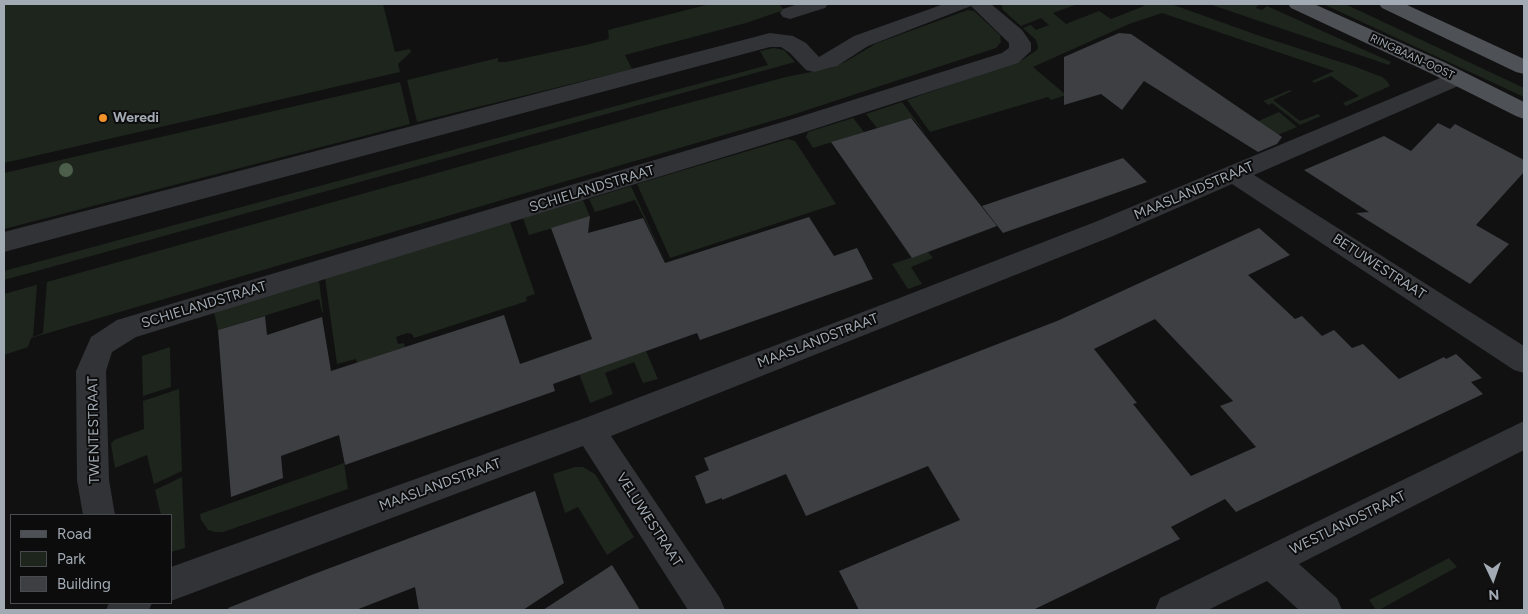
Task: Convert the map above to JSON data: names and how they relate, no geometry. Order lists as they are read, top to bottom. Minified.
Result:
{"streets":{"main road":["RINGBAAN-OOST"],"street":["SCHIELANDSTRAAT","MAASLANDSTRAAT","BETUWESTRAAT","TWENTESTRAAT","VELUWESTRAAT","WESTLANDSTRAAT"]},"crossings":[["RINGBAAN-OOST","MAASLANDSTRAAT"],["SCHIELANDSTRAAT","TWENTESTRAAT"],["MAASLANDSTRAAT","BETUWESTRAAT"],["MAASLANDSTRAAT","VELUWESTRAAT"]],"places":["Weredi"],"legend":["Road","Park","Building"],"north":"bottom"}
